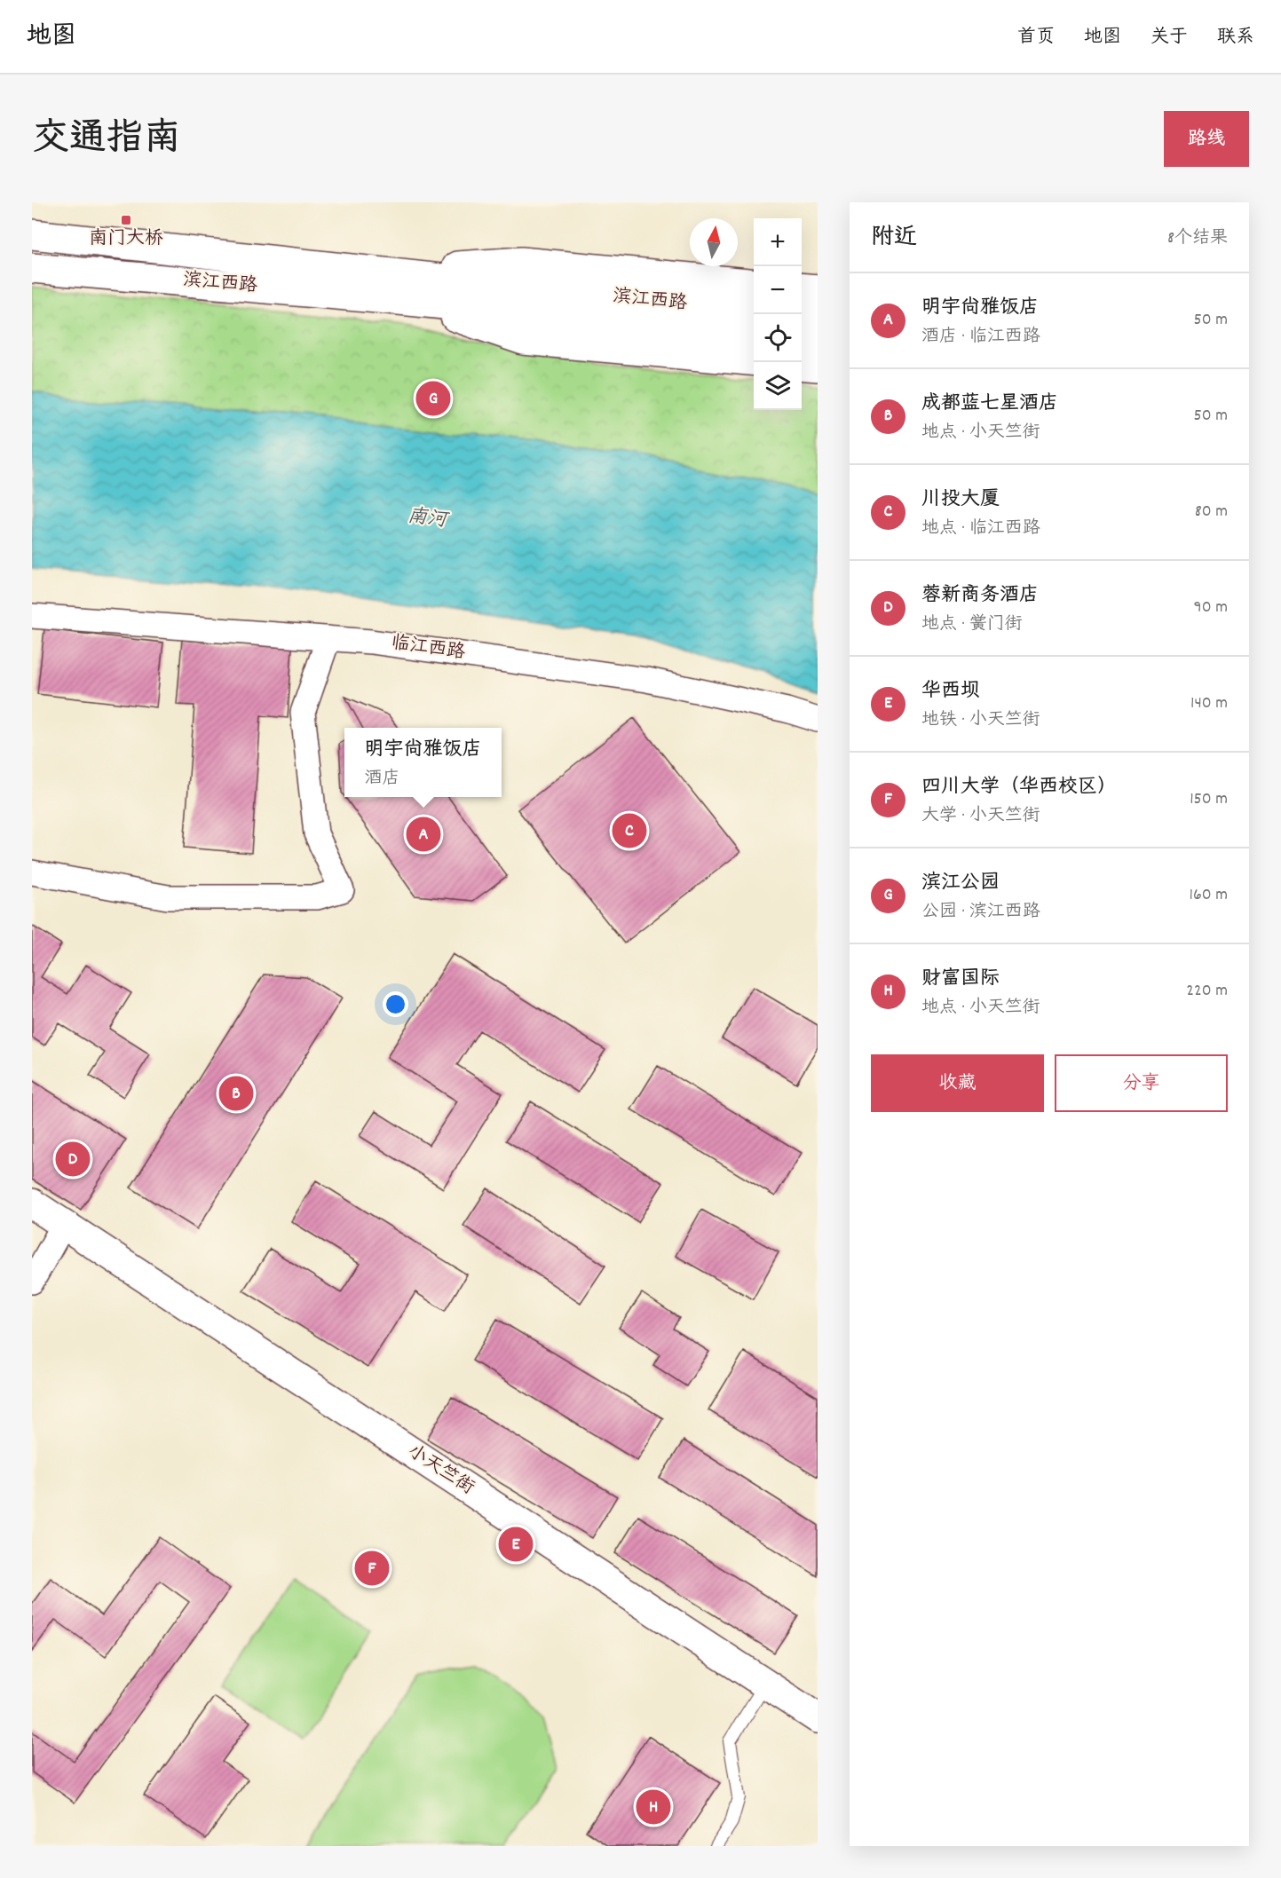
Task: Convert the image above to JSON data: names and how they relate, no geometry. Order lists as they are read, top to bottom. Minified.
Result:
{"streets":{"main road":["滨江西路","小天竺街"],"street":["临江西路"]},"water":["南河"],"places":{"transit":["南门大桥"]},"north":"top","page":{"header":"地图","nav":["首页","地图","关于","联系"],"title":"交通指南","buttons":["路线",["收藏","分享"]],"heading":["附近","8个结果"],"map_buttons":["+","−"],"list":[{"mark":"A","name":"明宇尚雅饭店","note":"酒店 · 临江西路","value":"50 m"},{"mark":"B","name":"成都蓝七星酒店","note":"地点 · 小天竺街","value":"50 m"},{"mark":"C","name":"川投大厦","note":"地点 · 临江西路","value":"80 m"},{"mark":"D","name":"蓉新商务酒店","note":"地点 · 黉门街","value":"90 m"},{"mark":"E","name":"华西坝","note":"地铁 · 小天竺街","value":"140 m"},{"mark":"F","name":"四川大学（华西校区）","note":"大学 · 小天竺街","value":"150 m"},{"mark":"G","name":"滨江公园","note":"公园 · 滨江西路","value":"160 m"},{"mark":"H","name":"财富国际","note":"地点 · 小天竺街","value":"220 m"}],"pins":["G","C","A","B","D","E","F","H"],"popup":["明宇尚雅饭店","酒店"]}}
